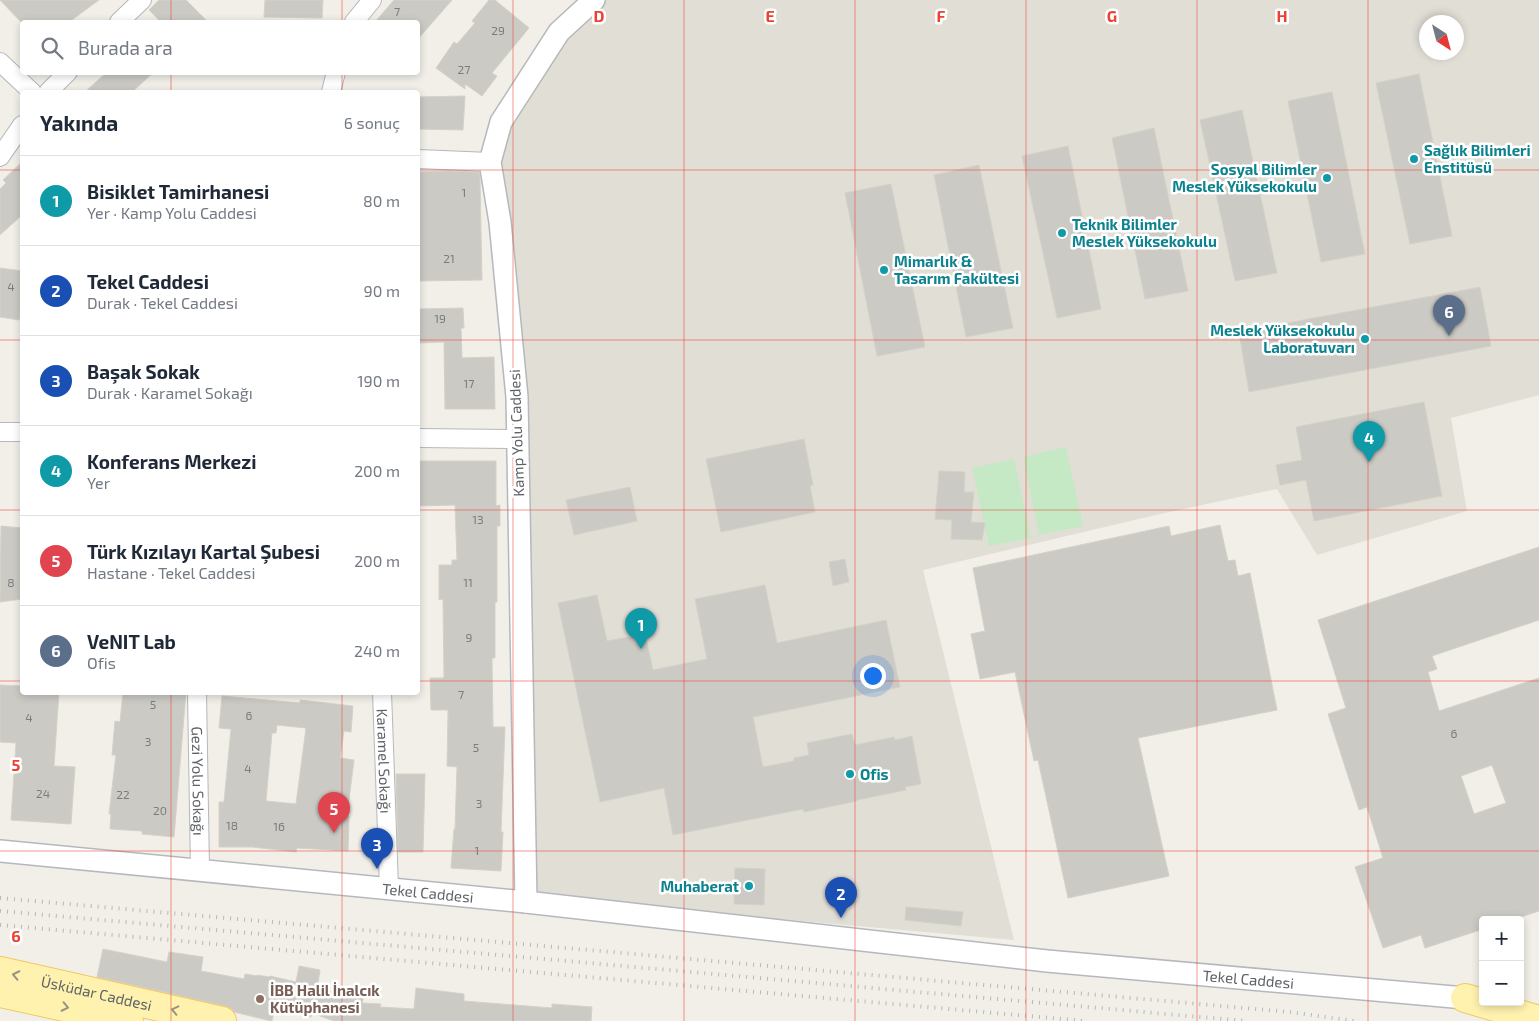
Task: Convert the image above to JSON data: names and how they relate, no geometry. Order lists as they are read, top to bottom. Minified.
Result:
{"streets":{"main road":["Üsküdar Caddesi"],"street":["Kamp Yolu Caddesi","Karamel Sokağı","Gezi Yolu Sokağı","Tekel Caddesi"]},"crossings":[["Kamp Yolu Caddesi","Tekel Caddesi"],["Karamel Sokağı","Tekel Caddesi"],["Gezi Yolu Sokağı","Tekel Caddesi"]],"places":["Sağlık Bilimleri Enstitüsü","Sosyal Bilimler Meslek Yüksekokulu","Teknik Bilimler Meslek Yüksekokulu","Mimarlık & Tasarım Fakültesi","Meslek Yüksekokulu Laboratuvarı","Ofis","Muhaberat","İBB Halil İnalcık Kütüphanesi"],"house_numbers":["7","29","27","1","21","4","19","17","13","8","11","9","7","5","6","4","6","3","5","4","24","22","3","20","18","16","1"],"north":"bottom right","page":{"search":"Burada ara","heading":["Yakında","6 sonuç"],"list":[{"mark":"1","name":"Bisiklet Tamirhanesi","note":"Yer · Kamp Yolu Caddesi","value":"80 m"},{"mark":"2","name":"Tekel Caddesi","note":"Durak · Tekel Caddesi","value":"90 m"},{"mark":"3","name":"Başak Sokak","note":"Durak · Karamel Sokağı","value":"190 m"},{"mark":"4","name":"Konferans Merkezi","note":"Yer","value":"200 m"},{"mark":"5","name":"Türk Kızılayı Kartal Şubesi","note":"Hastane · Tekel Caddesi","value":"200 m"},{"mark":"6","name":"VeNIT Lab","note":"Ofis","value":"240 m"}],"pins":["6","4","1","5","3","2"],"map_buttons":["+","−"]},"grid":{"columns":["D","E","F","G","H"],"rows":["5","6"]}}
